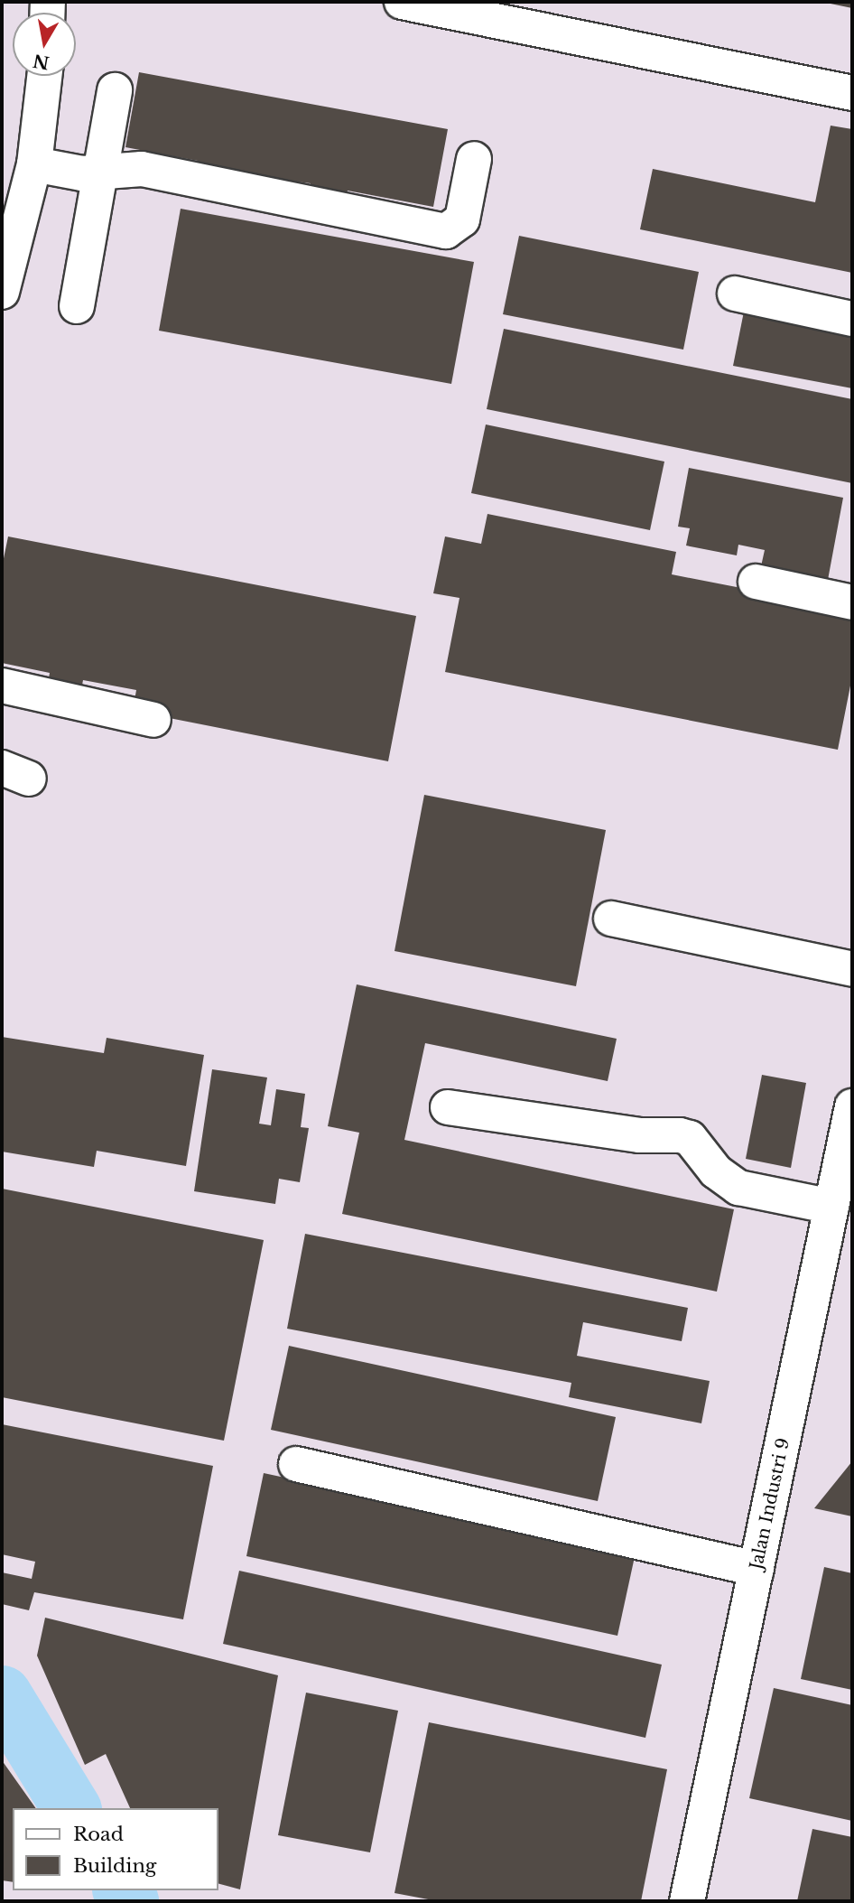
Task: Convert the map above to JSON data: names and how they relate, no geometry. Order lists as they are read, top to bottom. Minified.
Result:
{"streets":{"street":["Jalan Industri 9"]},"legend":["Road","Building"],"north":"bottom"}
